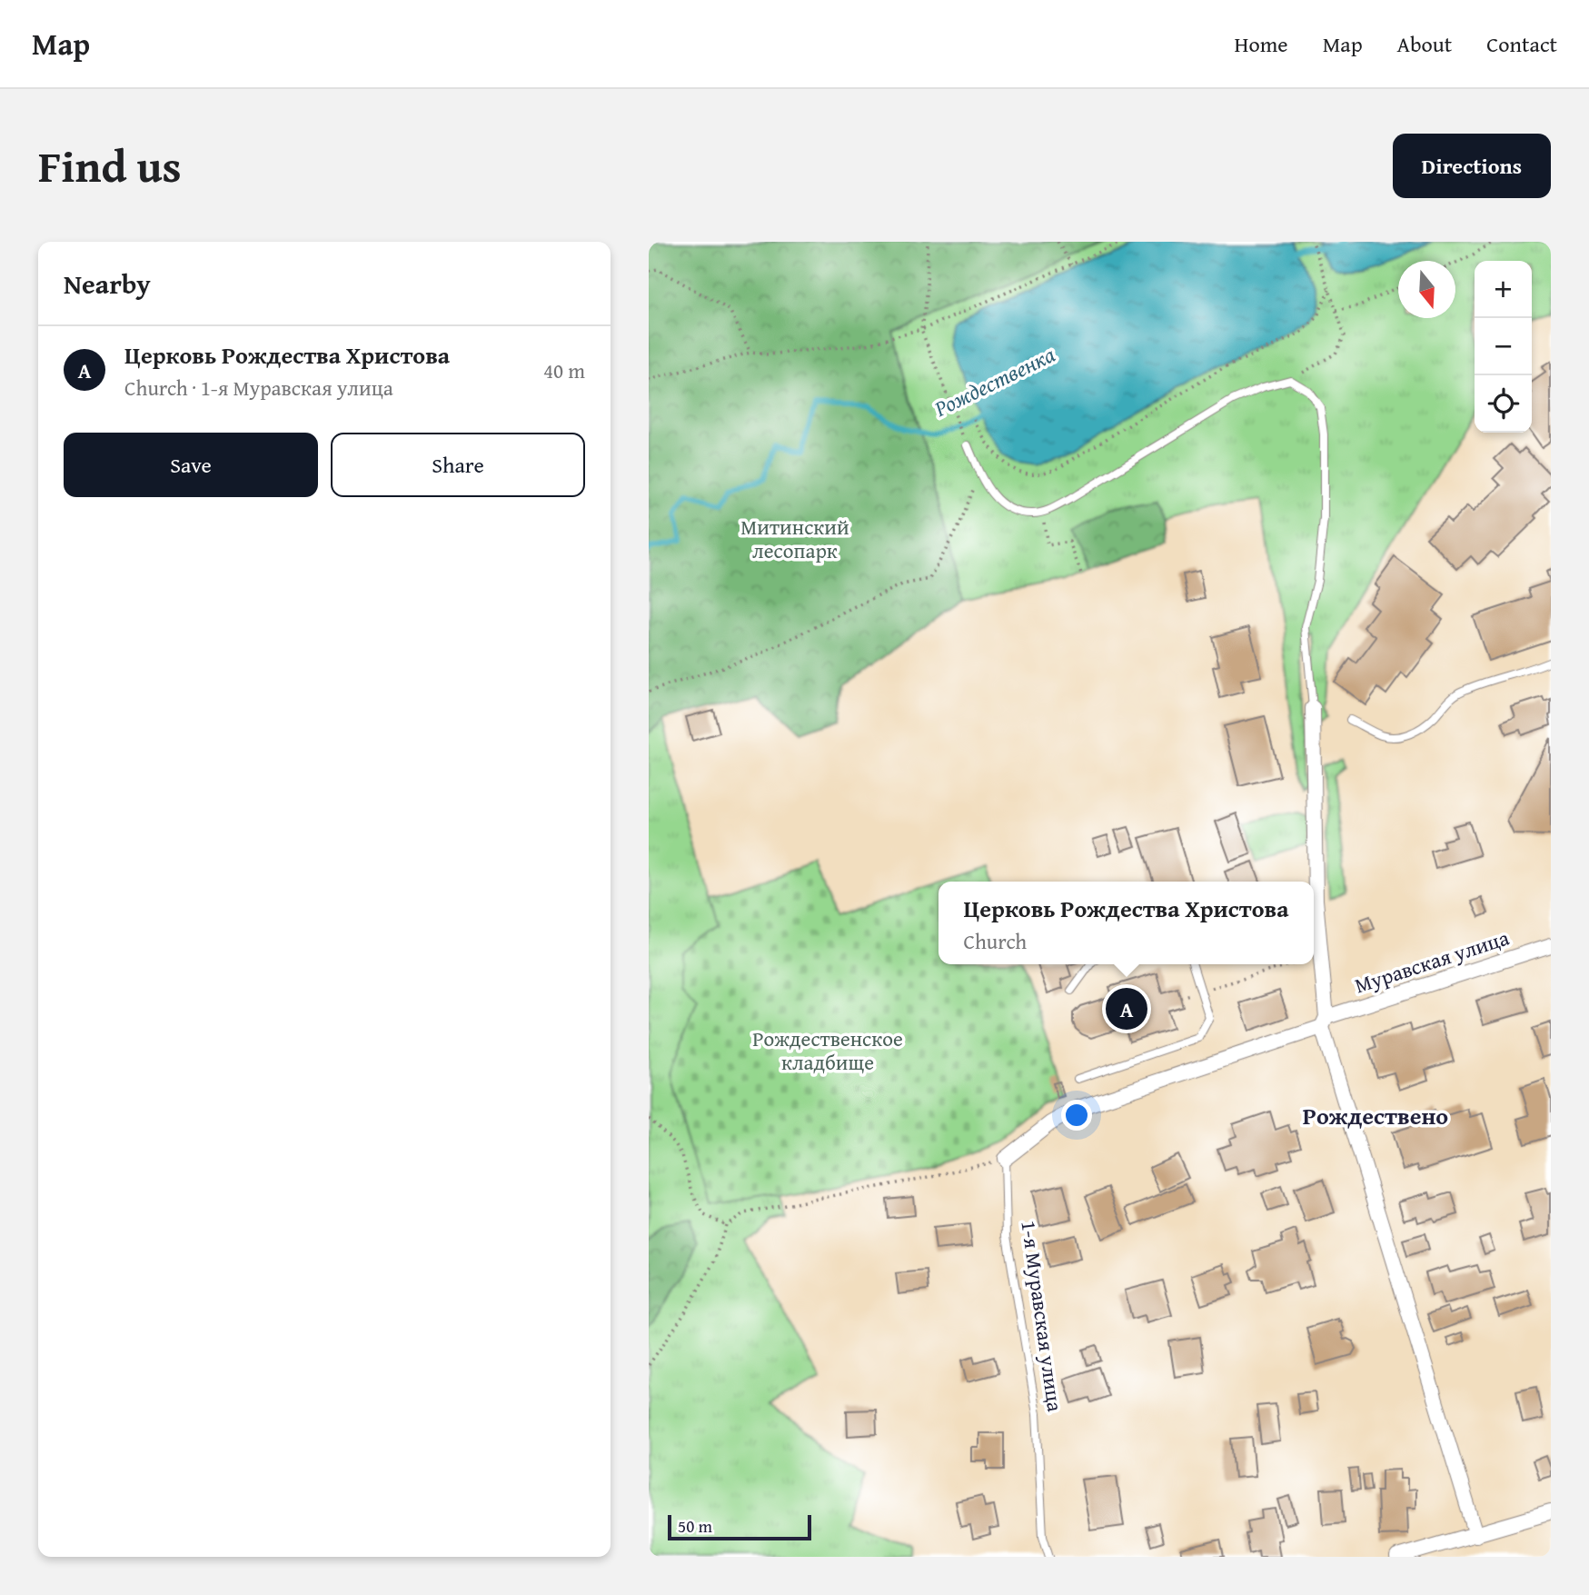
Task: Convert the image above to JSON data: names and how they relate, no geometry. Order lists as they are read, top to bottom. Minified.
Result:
{"streets":{"street":["Муравская улица"],"lane":["1-я Муравская улица"]},"districts":["Рождествено"],"water":["Рождественка"],"parks":["Митинский лесопарк","Рождественское кладбище"],"scale_bar":"50 m","north":"bottom","page":{"header":"Map","nav":["Home","Map","About","Contact"],"title":"Find us","buttons":["Directions",["Save","Share"]],"heading":"Nearby","map_buttons":["+","−"],"list":[{"mark":"A","name":"Церковь Рождества Христова","note":"Church · 1-я Муравская улица","value":"40 m"}],"popup":["Церковь Рождества Христова","Church"],"pins":"A","scale":"50 m"}}
